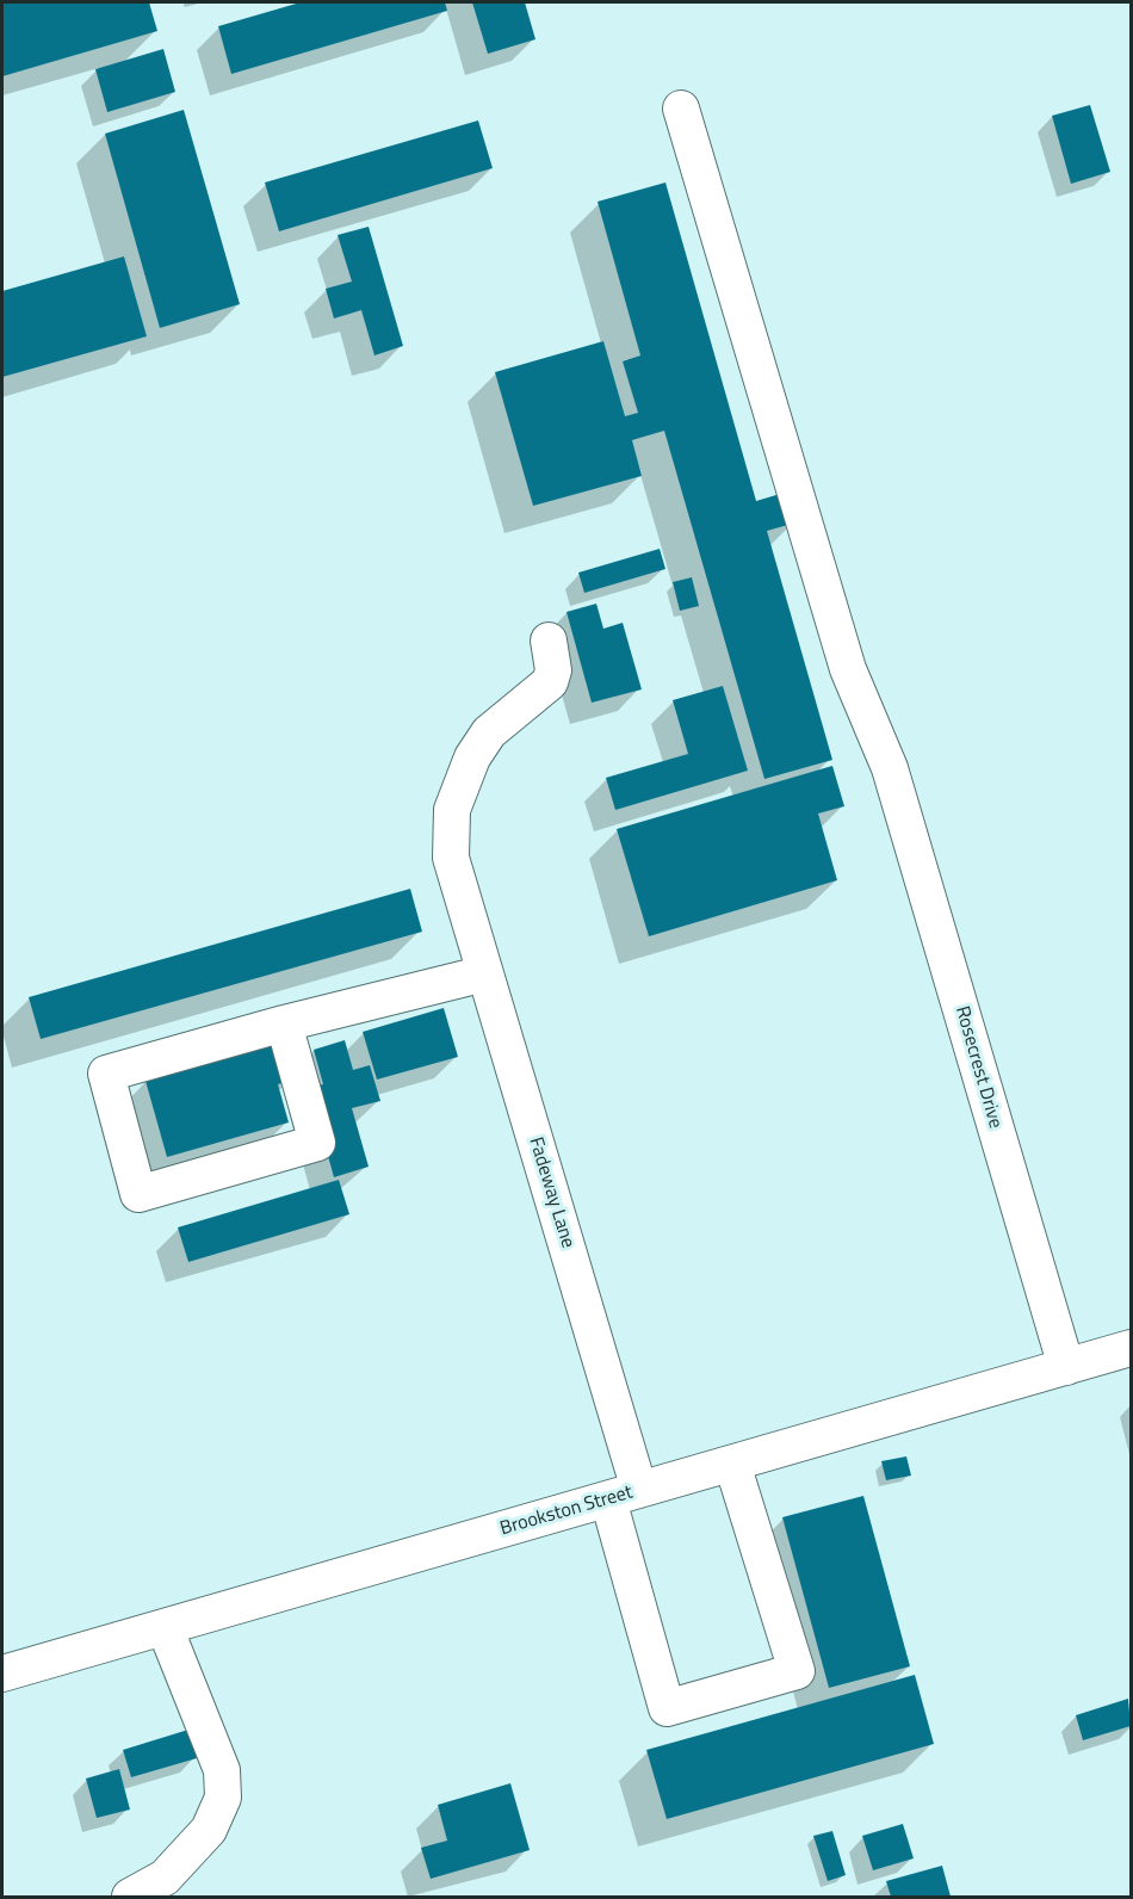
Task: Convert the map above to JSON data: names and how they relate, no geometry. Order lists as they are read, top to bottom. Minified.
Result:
{"streets":{"street":["Rosecrest Drive","Fadeway Lane","Brookston Street"]},"crossings":[["Rosecrest Drive","Brookston Street"],["Fadeway Lane","Brookston Street"]]}
